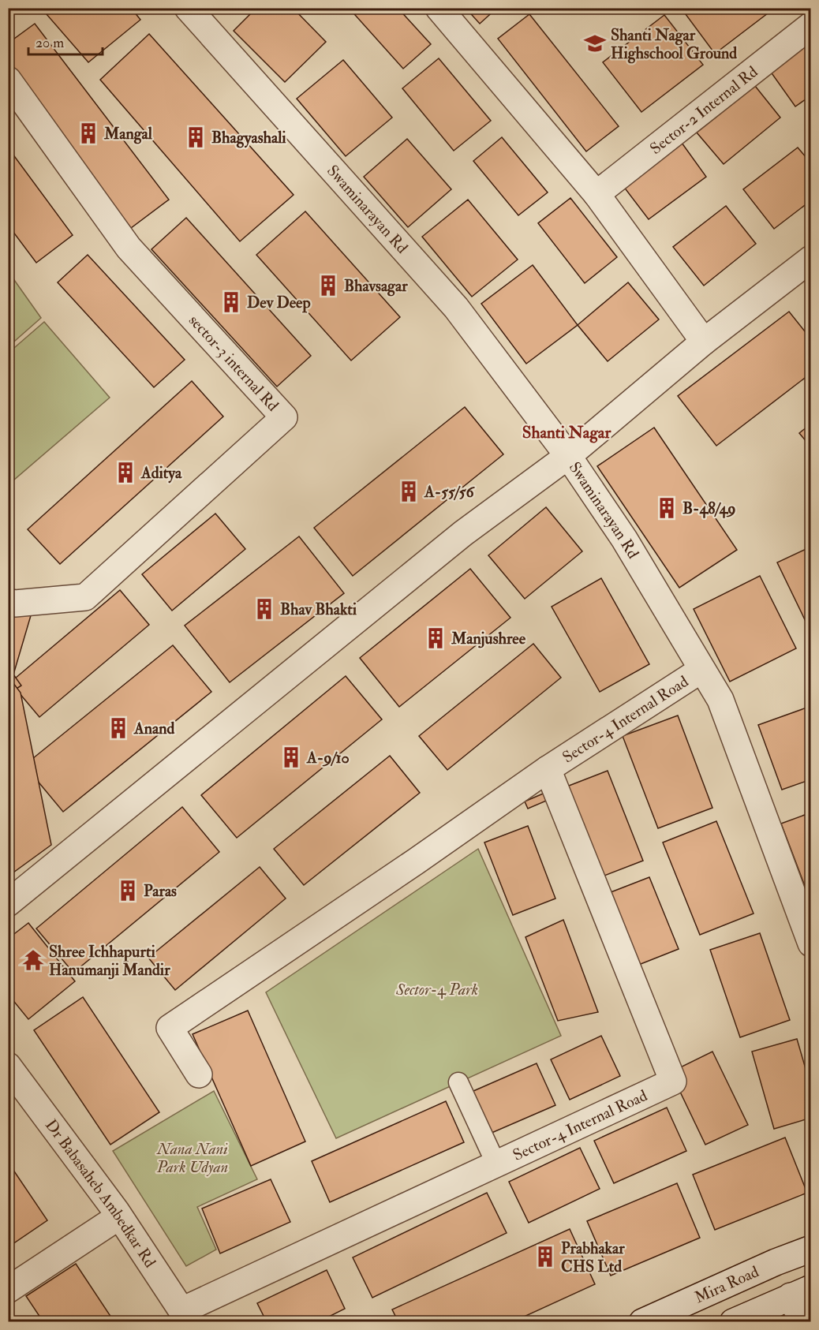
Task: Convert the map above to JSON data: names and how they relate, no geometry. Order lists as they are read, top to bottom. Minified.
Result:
{"streets":{"street":["Sector-2 Internal Rd","Swaminarayan Rd","sector-3 internal Rd","Sector-4 Internal Road","Dr Babasaheb Ambedkar Rd","Mira Road"]},"crossings":[["Swaminarayan Rd","Sector-4 Internal Road"],["Sector-4 Internal Road","Dr Babasaheb Ambedkar Rd"]],"districts":["Shanti Nagar"],"parks":["Sector-4 Park","Nana Nani Park Udyan"],"places":{"school or university":["Shanti Nagar Highschool Ground"],"building":["Mangal","Bhagyashali","Bhavsagar","Dev Deep","Aditya","A-55/56","B-48/49","Bhav Bhakti","Manjushree","Anand","A-9/10","Paras","Prabhakar CHS Ltd"],"temple":["Shree Ichhapurti Hanumanji Mandir"]},"scale_bar":"20 m"}
